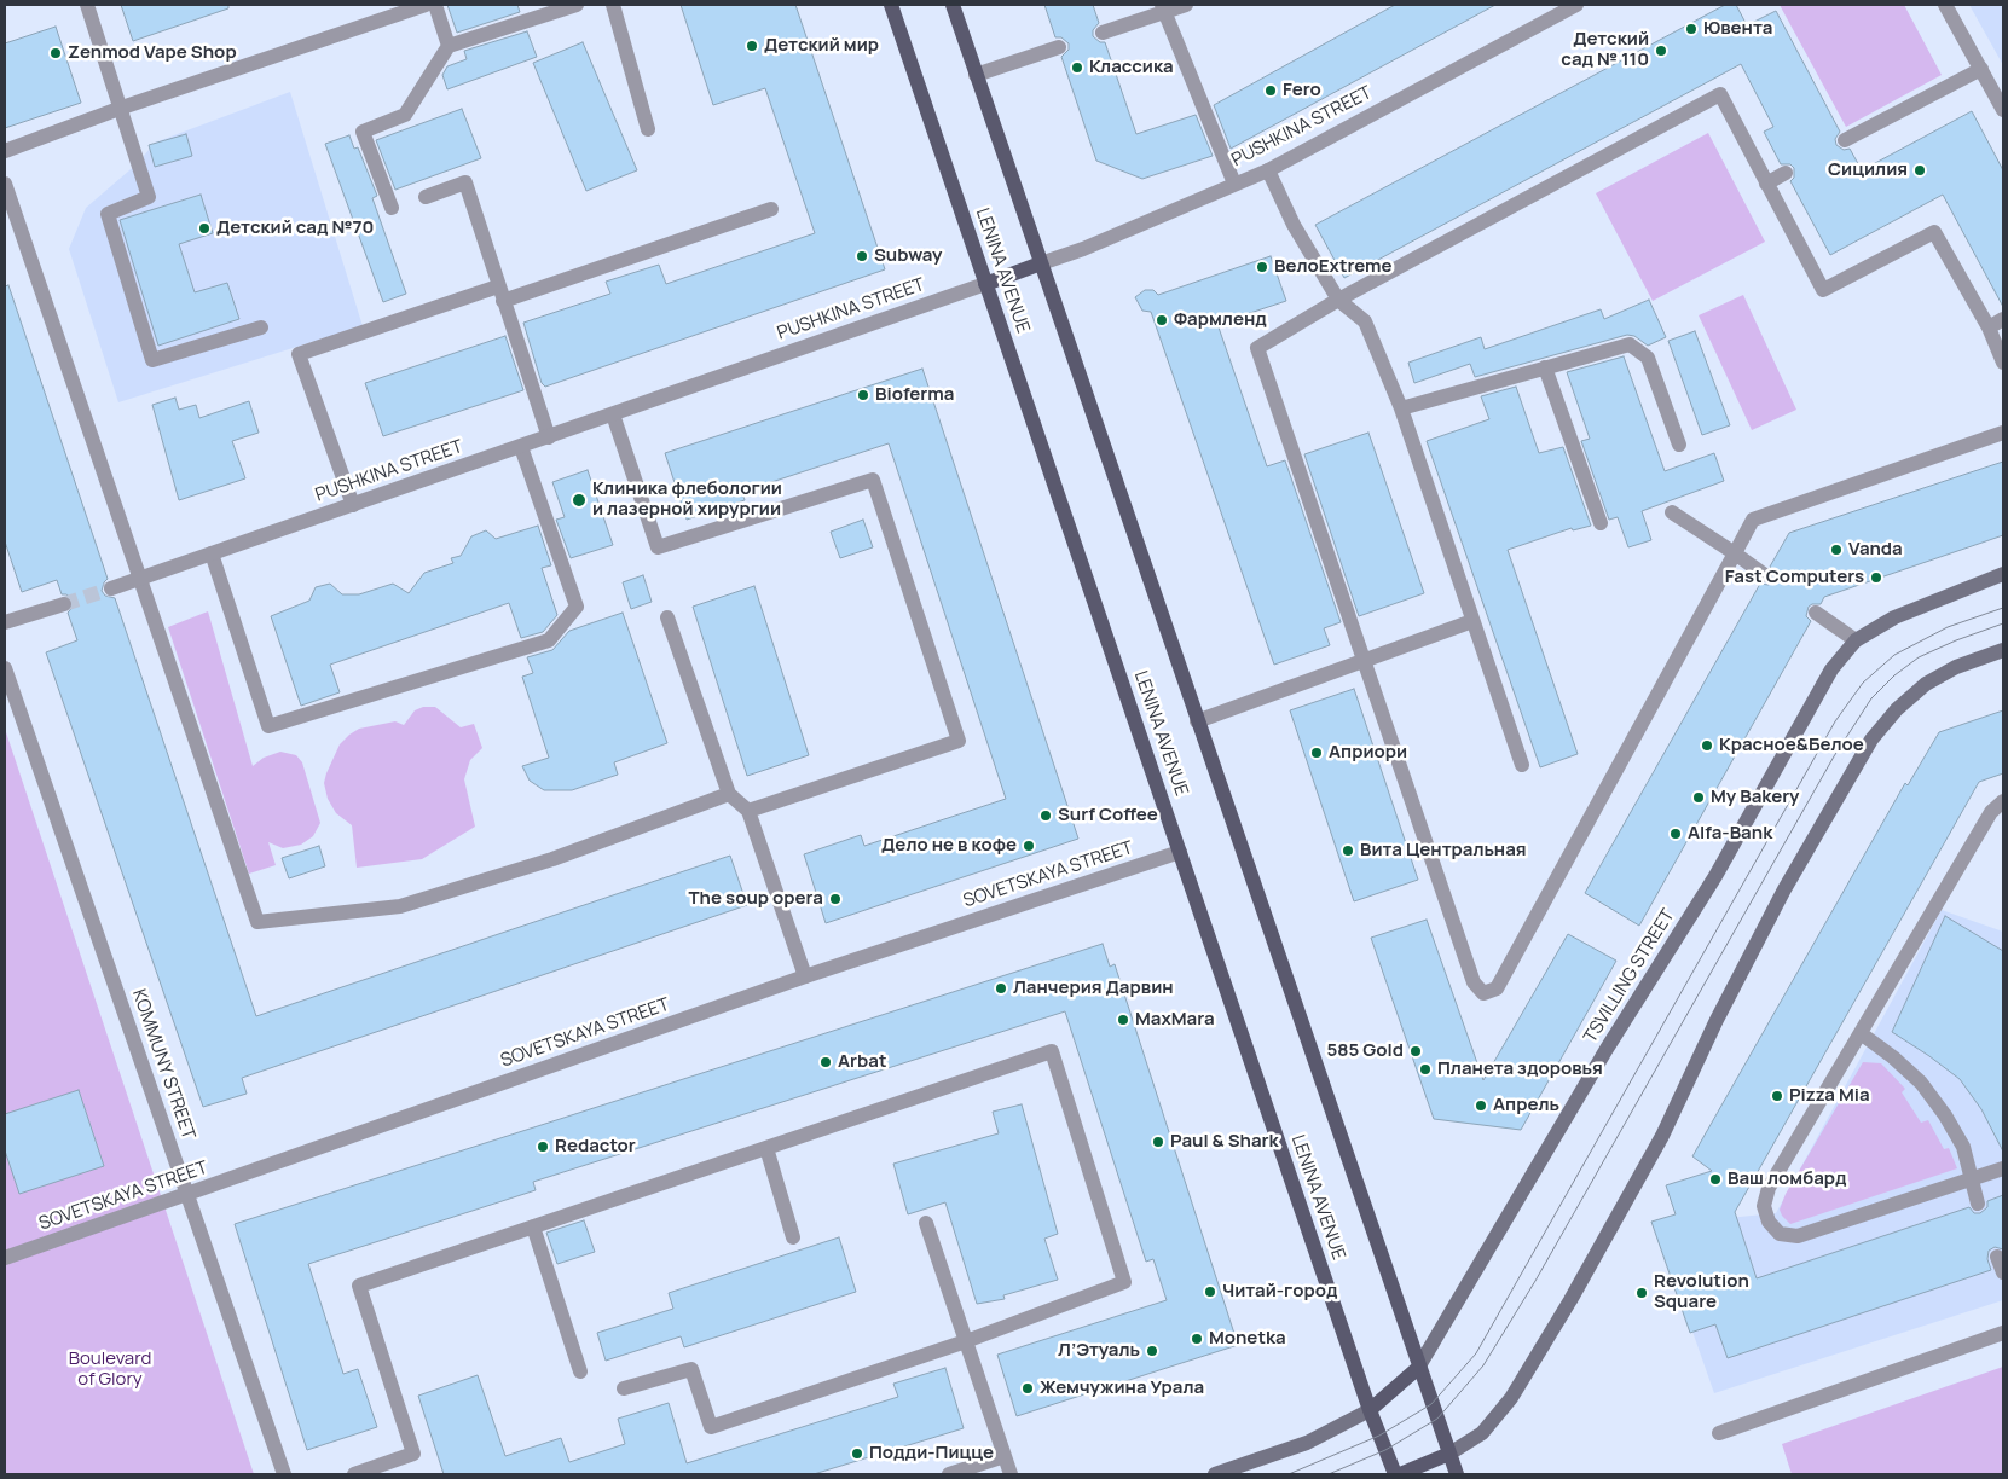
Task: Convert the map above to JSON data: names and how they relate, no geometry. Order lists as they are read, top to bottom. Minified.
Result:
{"streets":{"main road":["PUSHKINA STREET","LENINA AVENUE","TSVILLING STREET"],"street":["SOVETSKAYA STREET","KOMMUNY STREET"]},"crossings":[["PUSHKINA STREET","LENINA AVENUE"],["LENINA AVENUE","SOVETSKAYA STREET"],["LENINA AVENUE","TSVILLING STREET"],["SOVETSKAYA STREET","KOMMUNY STREET"]],"parks":["Boulevard of Glory"],"places":["Ювента","Детский мир","Детский сад № 110","Zenmod Vape Shop","Классика","Fero","Сицилия","Детский сад №70","Subway","ВелоExtreme","Фармленд","Bioferma","Клиника флебологии и лазерной хирургии","Vanda","Fast Computers","Красное&Белое","Априори","My Bakery","Surf Coffee","Alfa-Bank","Дело не в кофе","Вита Центральная","The soup opera","Ланчерия Дарвин","MaxMara","585 Gold","Arbat","Планета здоровья","Pizza Mia","Апрель","Paul & Shark","Redactor","Ваш ломбард","Читай-город","Revolution Square","Monetka","Л’Этуаль","Жемчужина Урала","Подди-Пицце"]}
